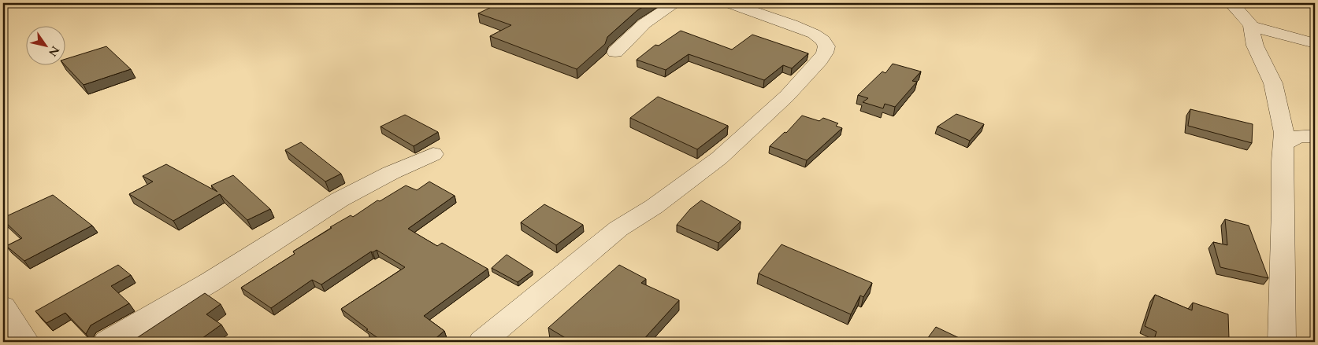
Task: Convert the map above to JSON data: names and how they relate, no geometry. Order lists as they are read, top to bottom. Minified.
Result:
{"north":"bottom right"}
